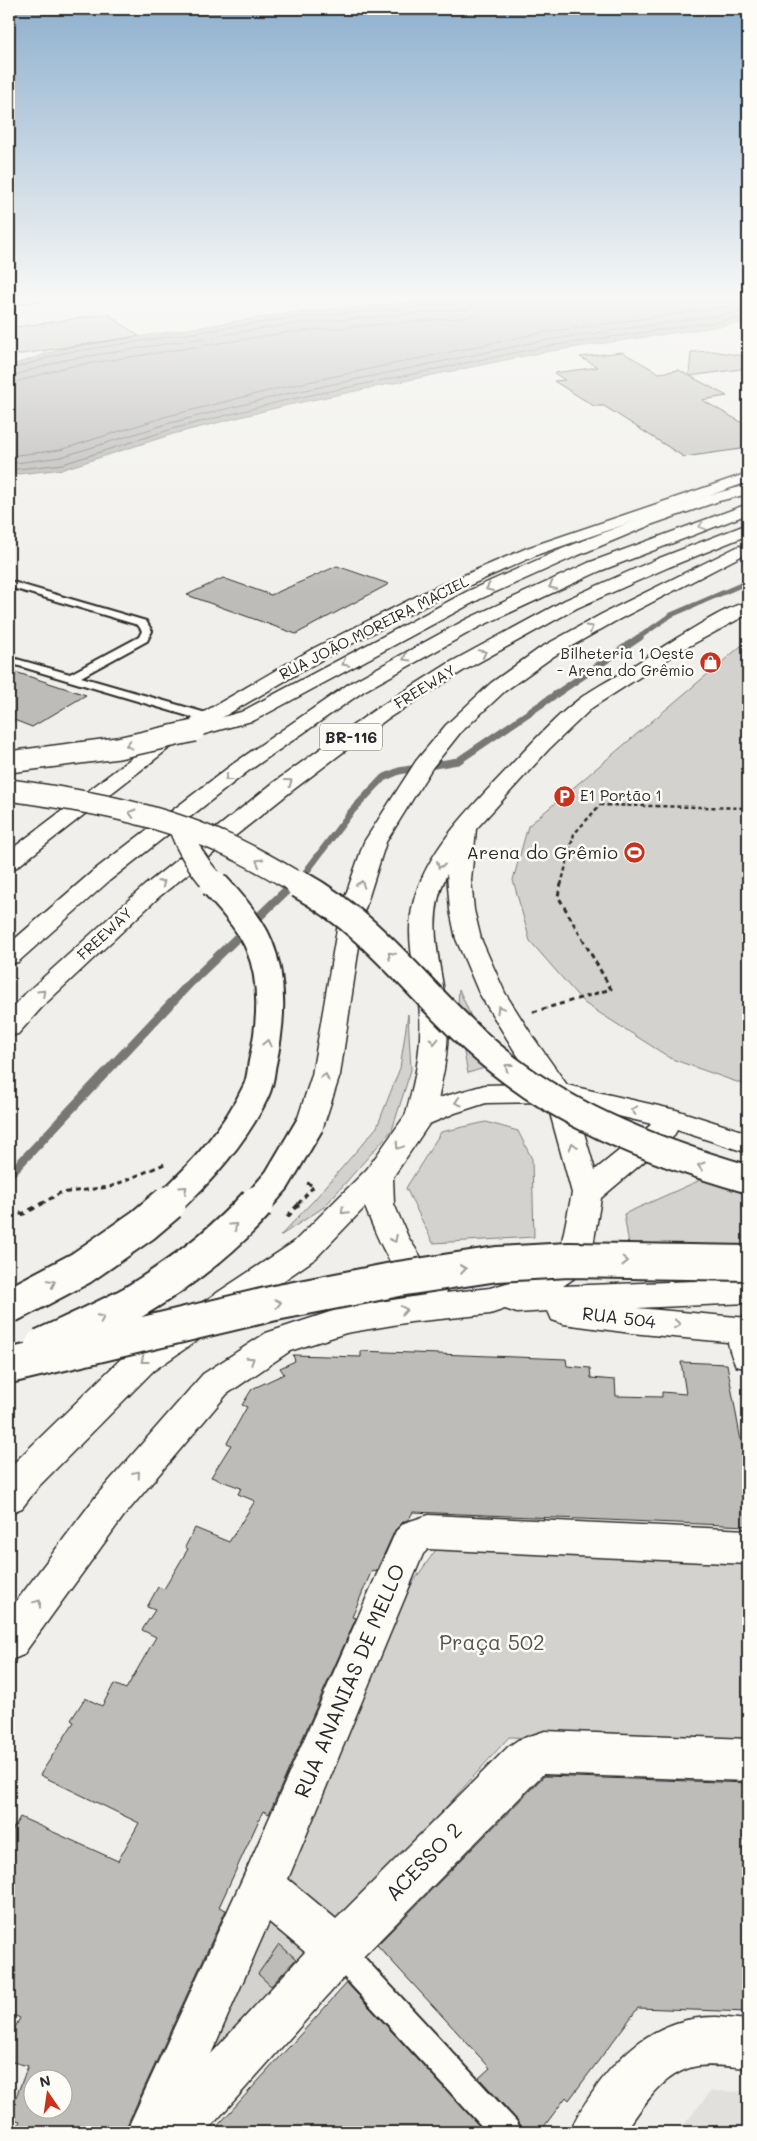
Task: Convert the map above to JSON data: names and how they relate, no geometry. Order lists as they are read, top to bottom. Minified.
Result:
{"streets":{"main road":["RUA JOÃO MOREIRA MACIEL","FREEWAY","BR-116","RUA 504","RUA ANANIAS DE MELLO","ACESSO 2"]},"parks":["Praça 502"],"places":{"shop":["Bilheteria 1 Oeste - Arena do Grêmio"],"parking":["E1 Portão 1"],"sports":["Arena do Grêmio"]},"north":"top"}
